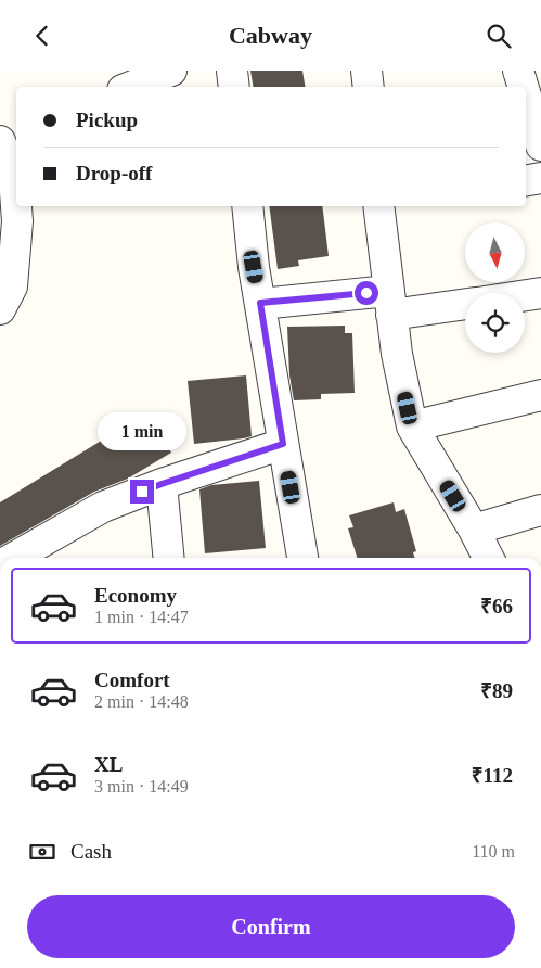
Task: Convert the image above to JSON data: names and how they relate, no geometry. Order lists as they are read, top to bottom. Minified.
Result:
{"north":"bottom","page":{"header":"Cabway","banner":["Pickup","Drop-off"],"bubble":"1 min","list":[{"name":"Economy","note":"1 min · 14:47","value":"₹66"},{"name":"Comfort","note":"2 min · 14:48","value":"₹89"},{"name":"XL","note":"3 min · 14:49","value":"₹112"}],"pay":["Cash","110 m"],"buttons":"Confirm"}}
